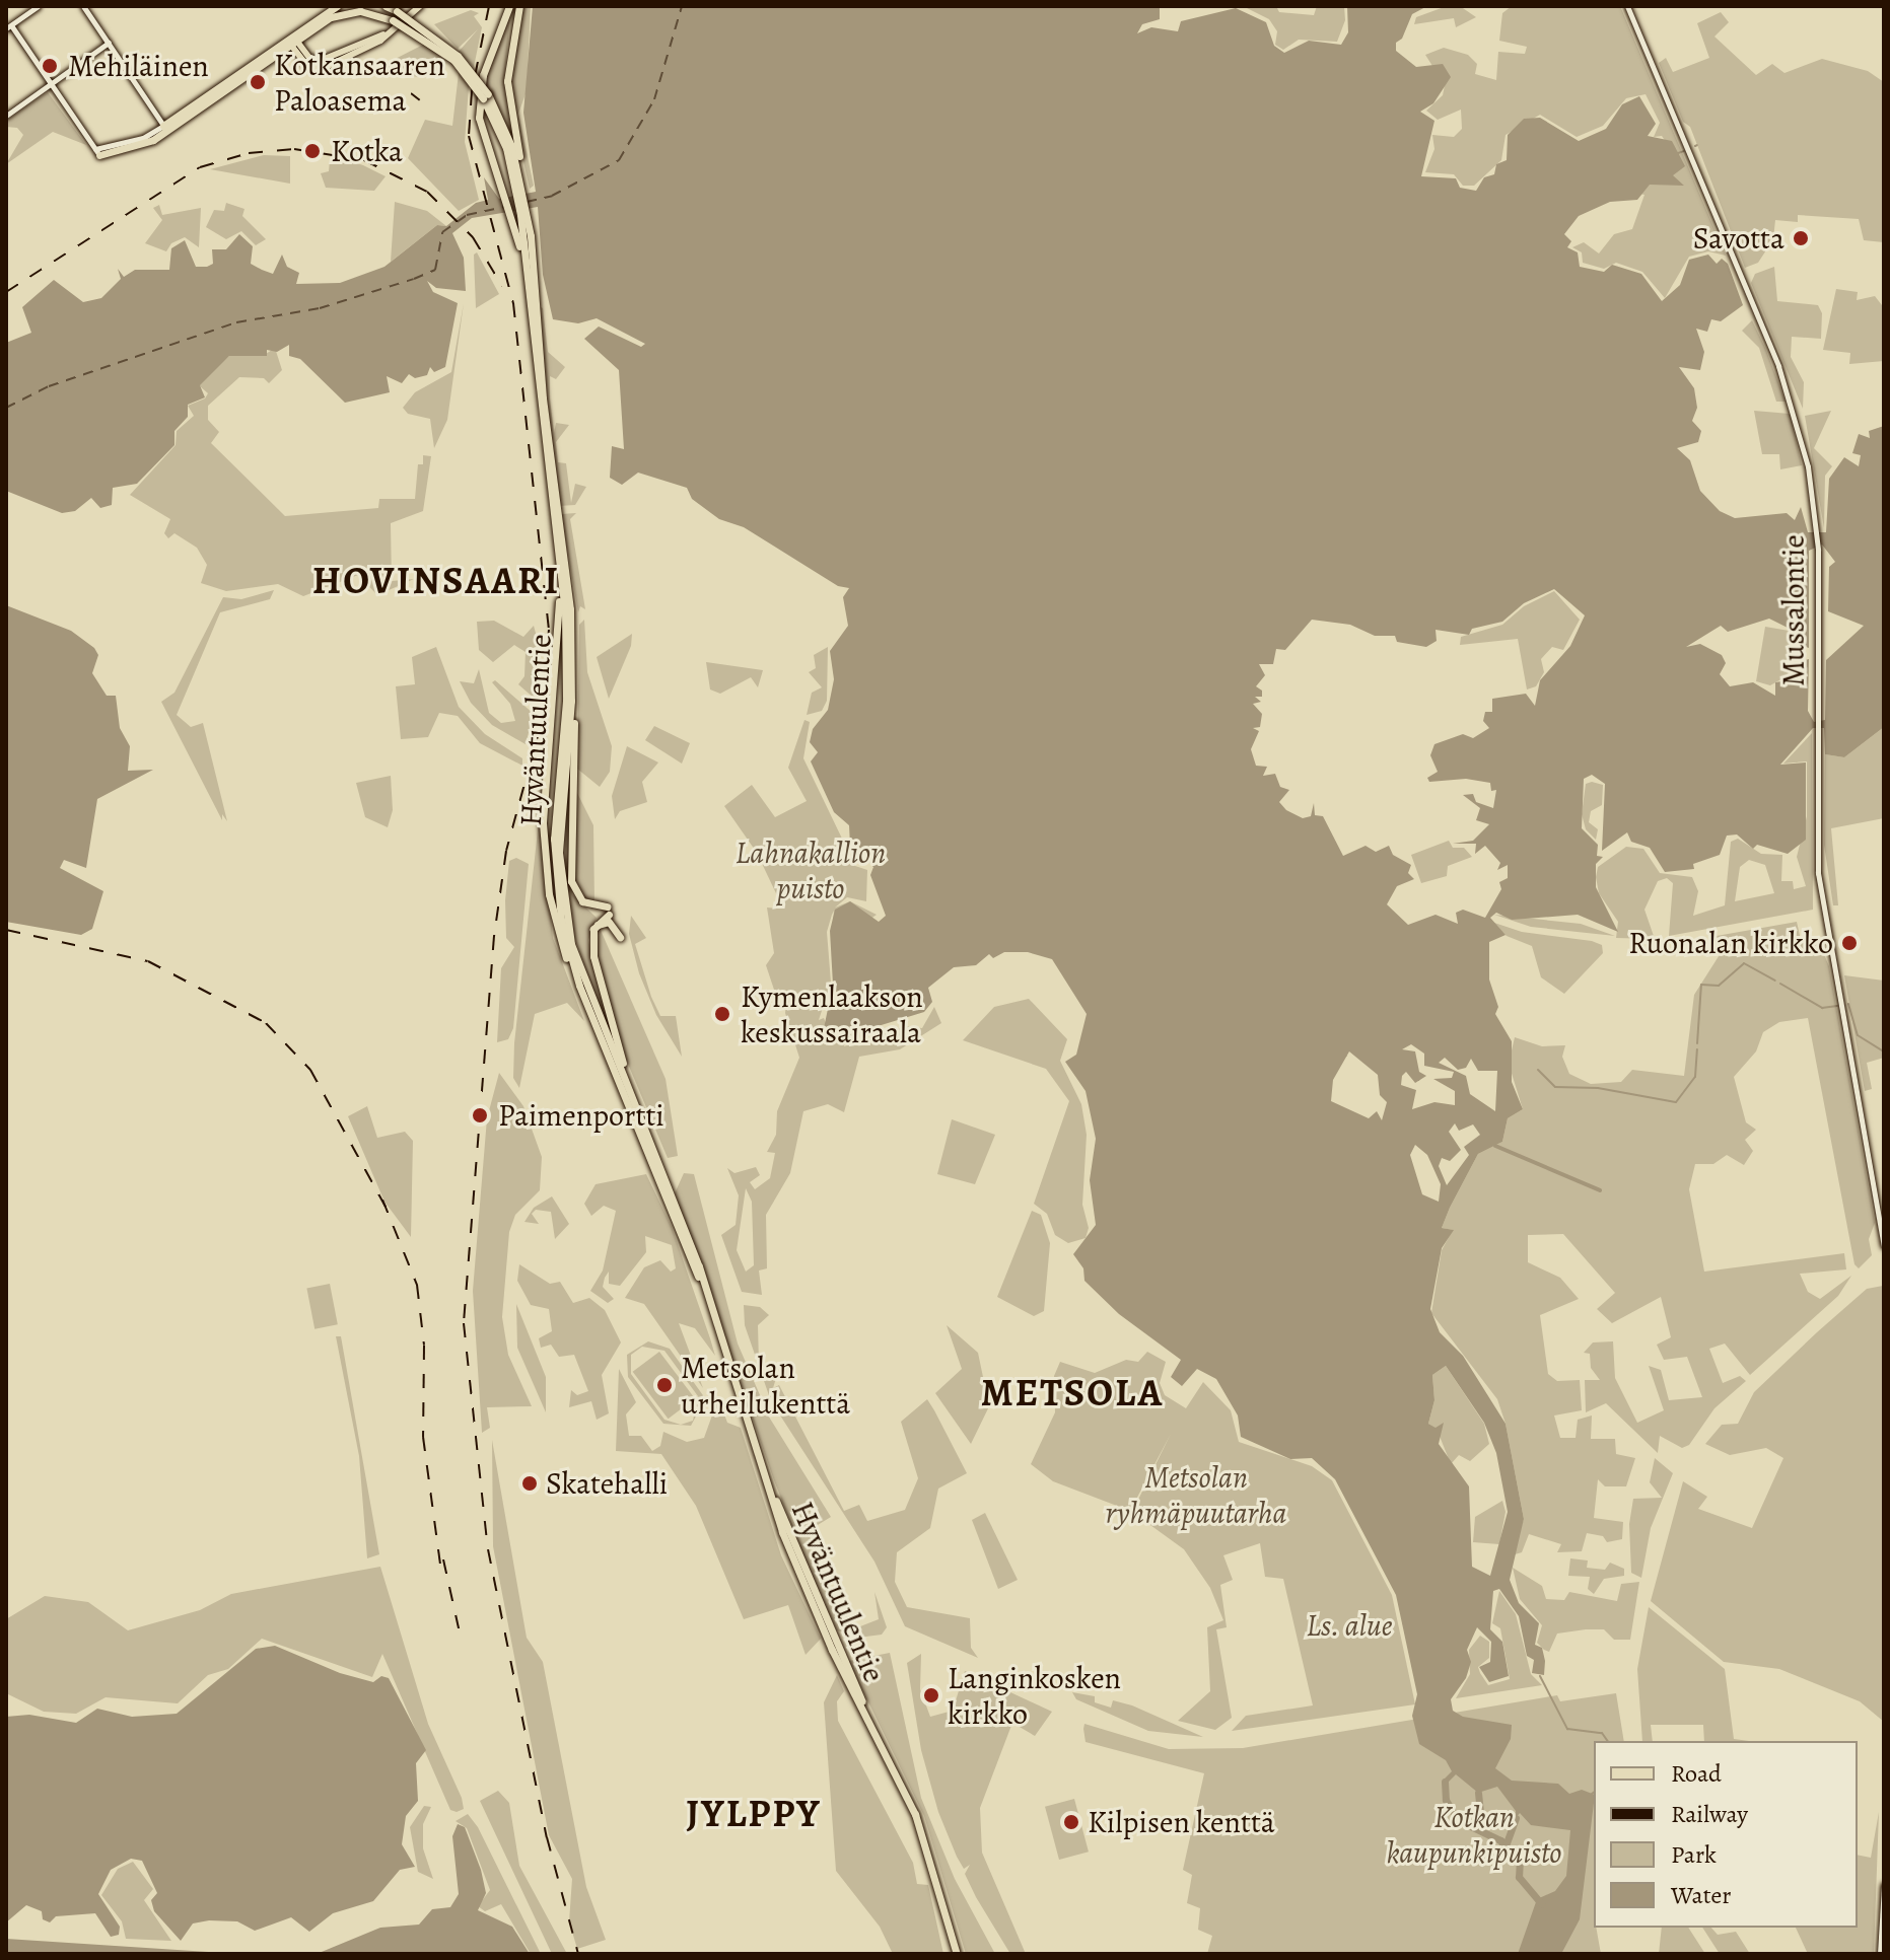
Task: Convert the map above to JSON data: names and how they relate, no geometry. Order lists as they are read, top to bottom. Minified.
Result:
{"streets":{"highway":["Hyväntuulentie"],"main road":["Mussalontie"]},"districts":["HOVINSAARI","METSOLA","JYLPPY"],"parks":["Lahnakallion puisto","Metsolan ryhmäpuutarha","Ls. alue","Kotkan kaupunkipuisto"],"places":["Mehiläinen","Kotkansaaren Paloasema","Kotka","Savotta","Ruonalan kirkko","Kymenlaakson keskussairaala","Paimenportti","Metsolan urheilukenttä","Skatehalli","Langinkosken kirkko","Kilpisen kenttä"],"legend":["Road","Railway","Park","Water"]}
